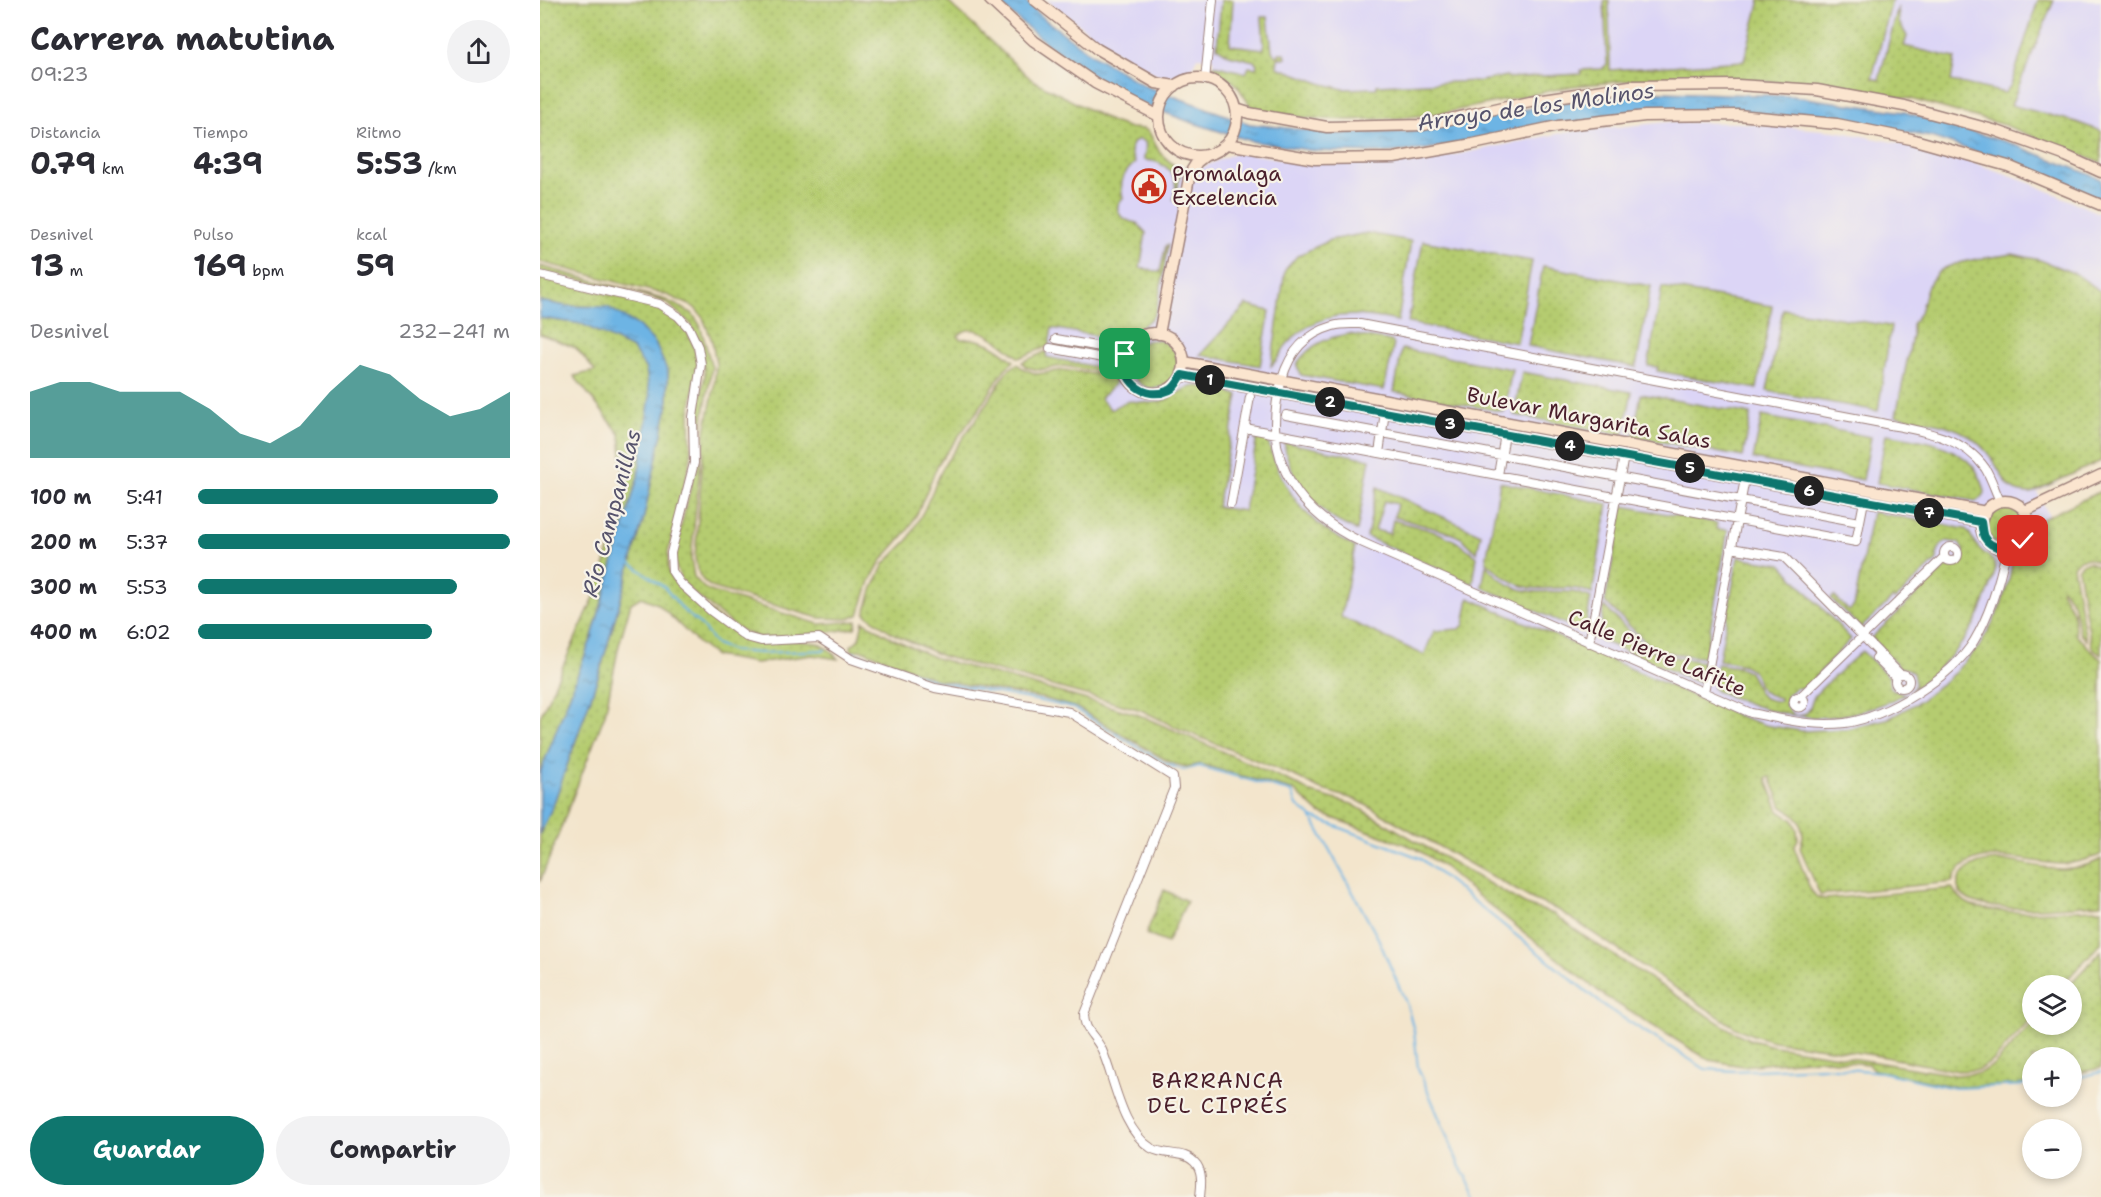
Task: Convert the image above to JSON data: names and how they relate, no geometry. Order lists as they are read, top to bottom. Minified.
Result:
{"streets":{"street":["Bulevar Margarita Salas","Calle Pierre Lafitte"]},"crossings":[["Bulevar Margarita Salas","Calle Pierre Lafitte"]],"districts":["BARRANCA DEL CIPRÉS"],"water":["Arroyo de los Molinos","Río Campanillas"],"places":{"public building":["Promalaga Excelencia"]},"page":{"heading":["Carrera matutina","09:23"],"stats":[["Distancia","0.79 km"],["Tiempo","4:39"],["Ritmo","5:53 /km"],["Desnivel","13 m"],["Pulso","169 bpm"],["kcal","59"]],"chart":["Desnivel","232–241 m"],"pins":["1","2","3","4","5","6","7"],"list":[{"name":"100 m","note":"5:41"},{"name":"200 m","note":"5:37"},{"name":"300 m","note":"5:53"},{"name":"400 m","note":"6:02"}],"map_buttons":["+","−"],"buttons":["Guardar","Compartir"]}}
